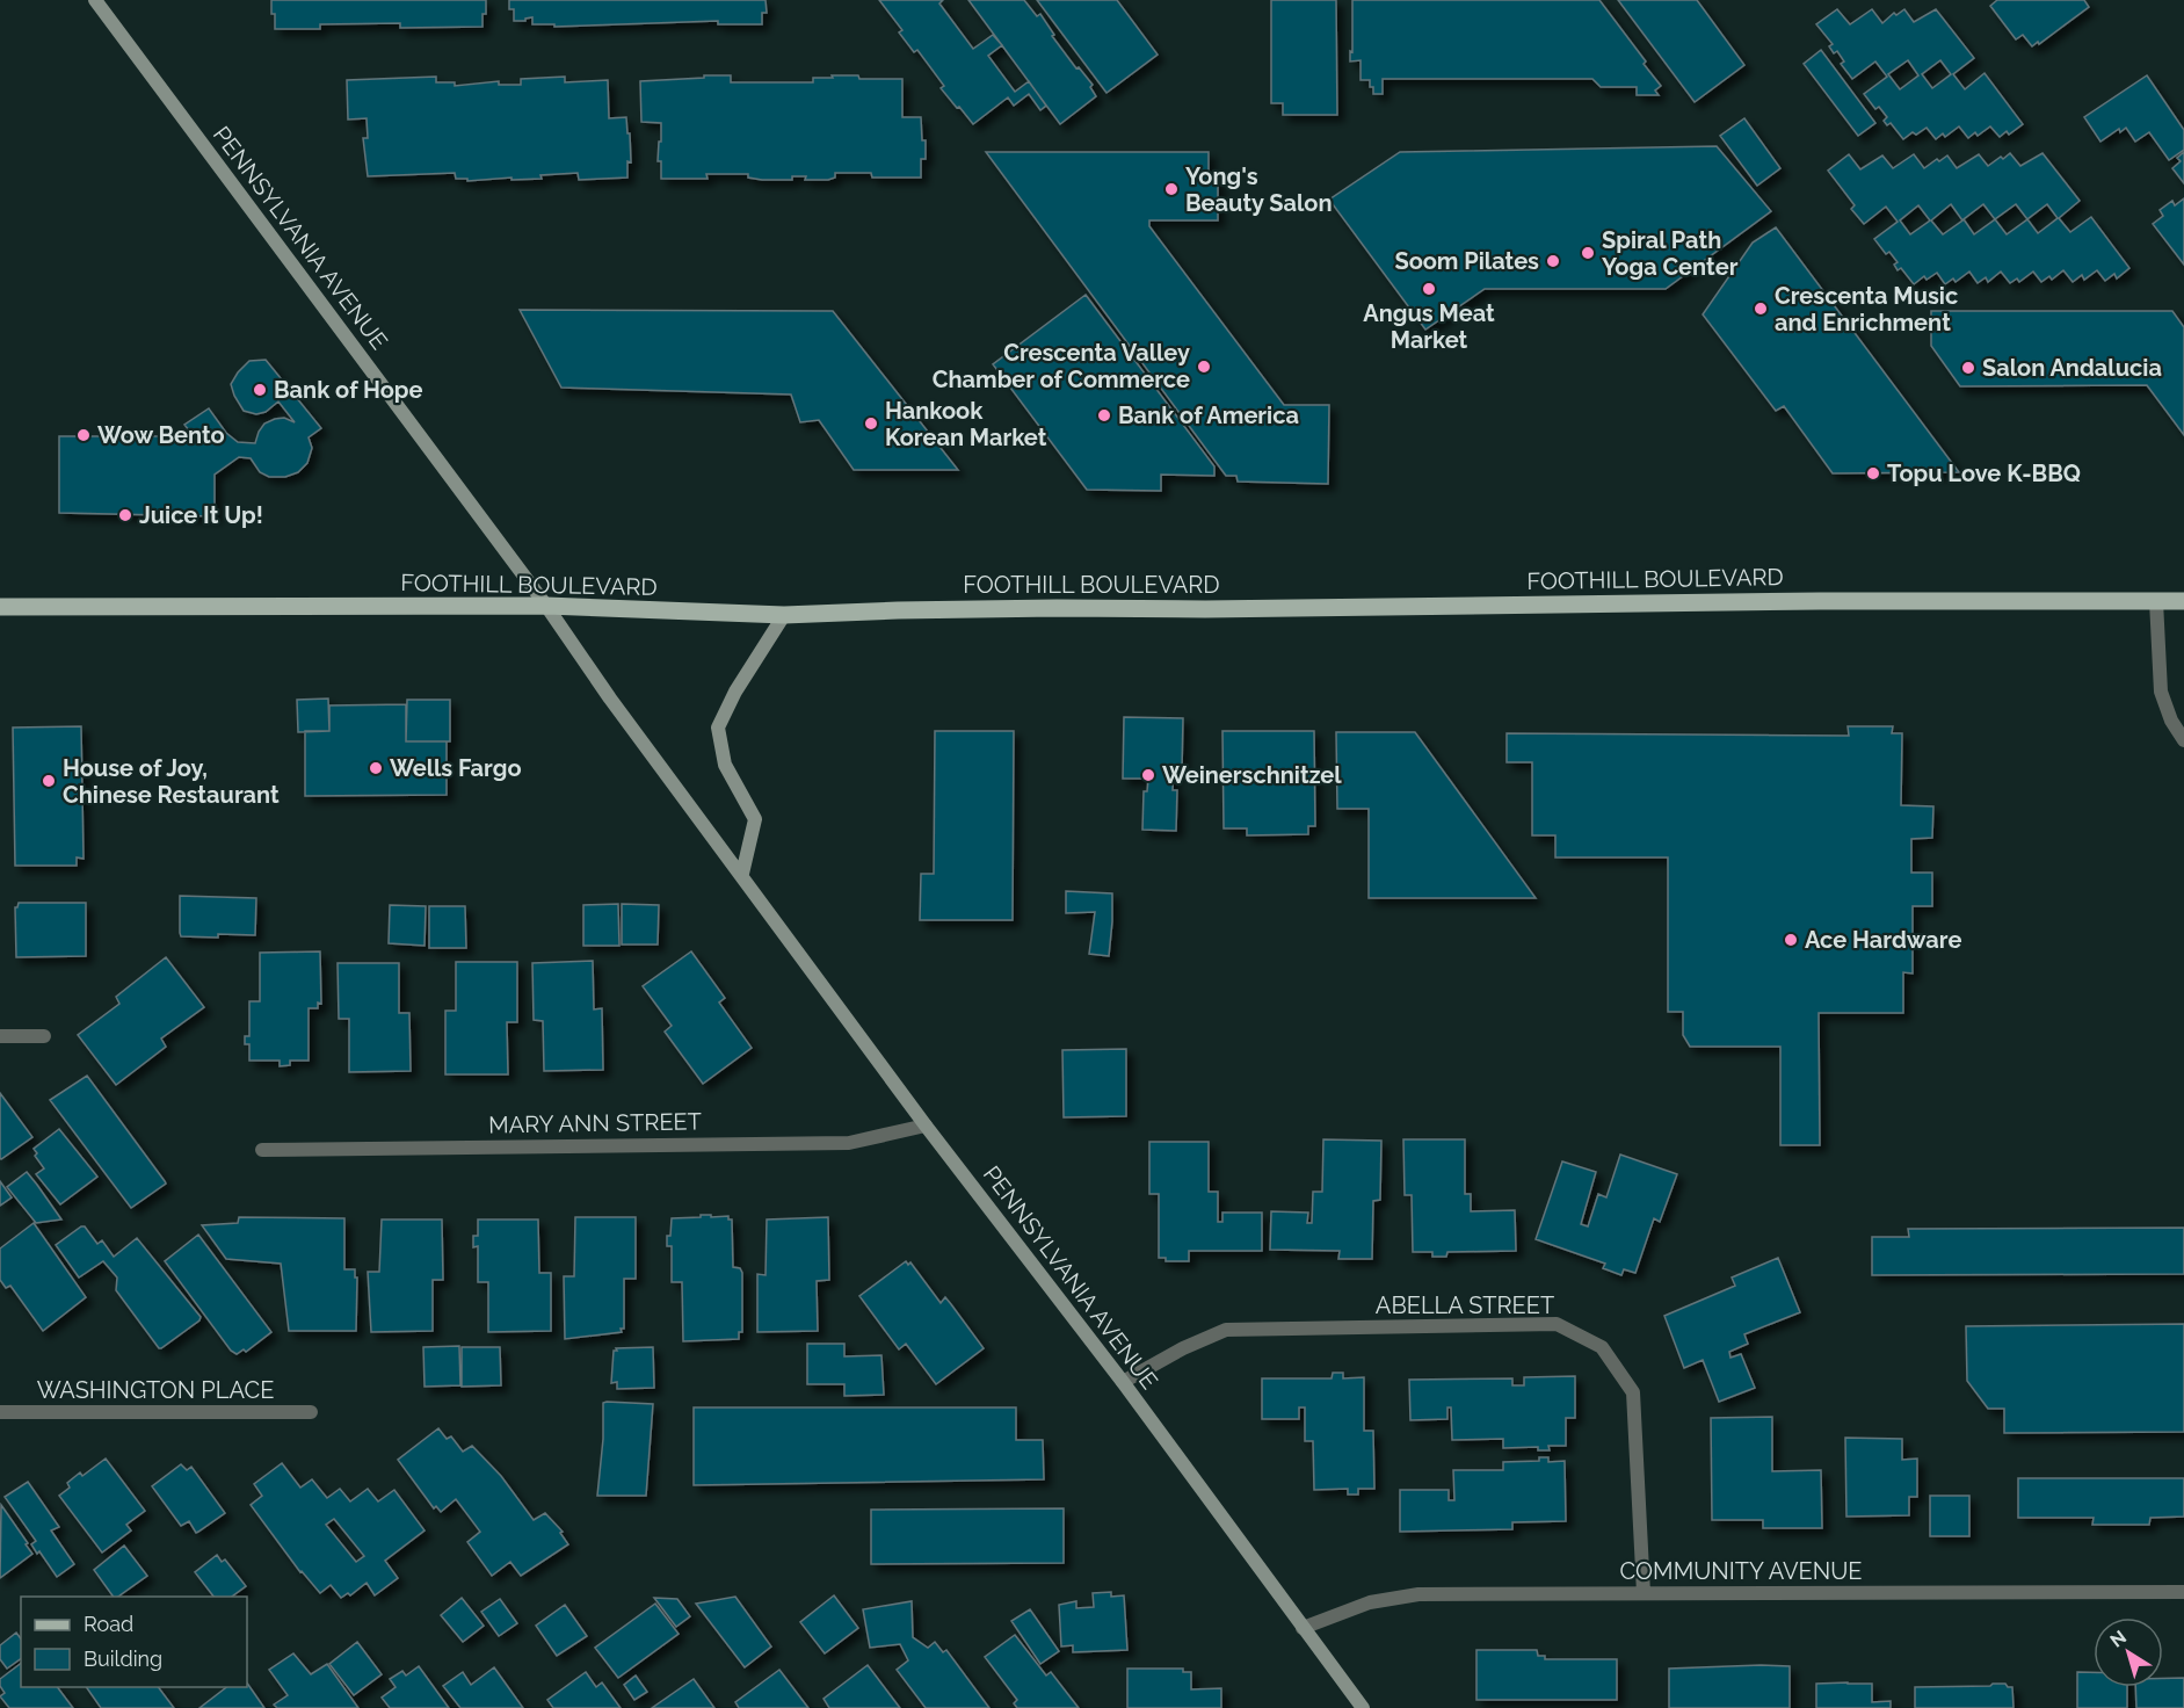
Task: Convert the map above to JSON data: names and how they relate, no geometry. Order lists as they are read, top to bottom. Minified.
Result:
{"streets":{"main road":["PENNSYLVANIA AVENUE","FOOTHILL BOULEVARD"],"street":["MARY ANN STREET","ABELLA STREET","WASHINGTON PLACE","COMMUNITY AVENUE"]},"crossings":[["PENNSYLVANIA AVENUE","FOOTHILL BOULEVARD"],["PENNSYLVANIA AVENUE","MARY ANN STREET"],["PENNSYLVANIA AVENUE","ABELLA STREET"],["PENNSYLVANIA AVENUE","COMMUNITY AVENUE"],["ABELLA STREET","COMMUNITY AVENUE"]],"places":["Yong's Beauty Salon","Spiral Path Yoga Center","Soom Pilates","Angus Meat Market","Crescenta Music and Enrichment","Crescenta Valley Chamber of Commerce","Salon Andalucia","Bank of Hope","Bank of America","Hankook Korean Market","Wow Bento","Topu Love K-BBQ","Juice It Up!","Wells Fargo","Weinerschnitzel","House of Joy, Chinese Restaurant","Ace Hardware"],"legend":["Road","Building"],"north":"top left"}
